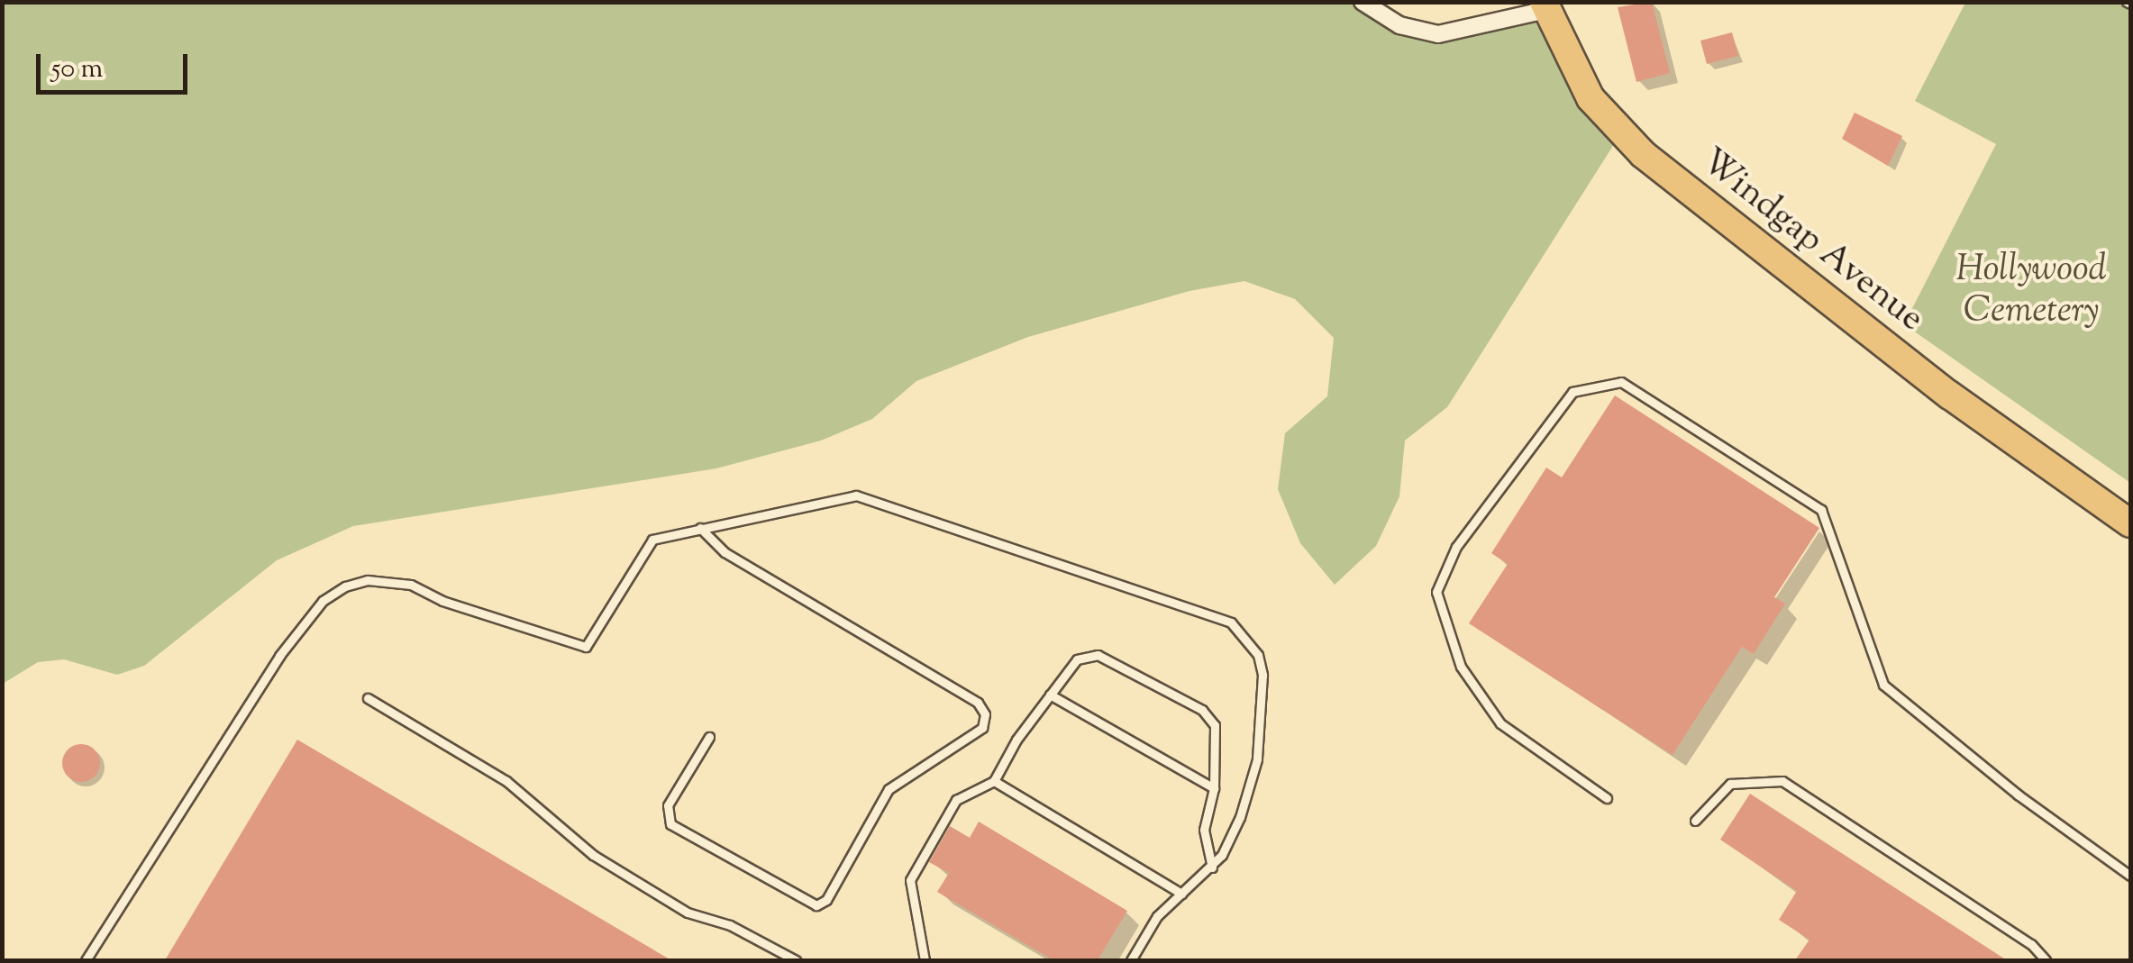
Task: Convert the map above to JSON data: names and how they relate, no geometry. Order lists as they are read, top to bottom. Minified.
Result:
{"streets":{"main road":["Windgap Avenue"]},"parks":["Hollywood Cemetery"],"scale_bar":"50 m"}
